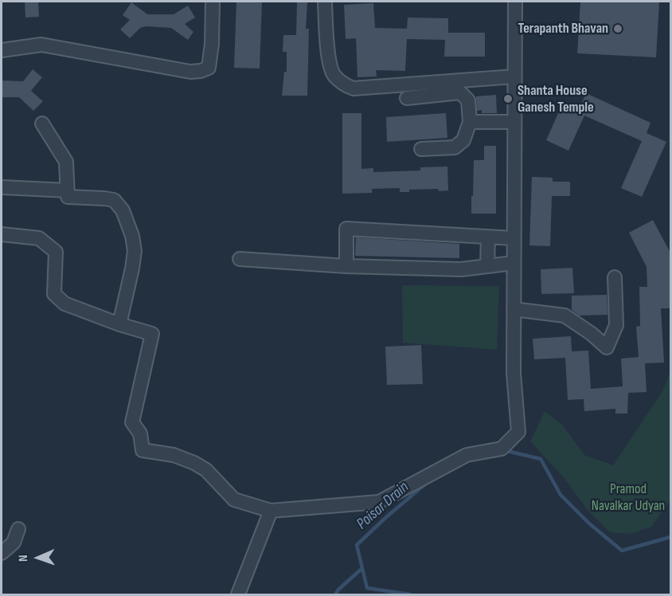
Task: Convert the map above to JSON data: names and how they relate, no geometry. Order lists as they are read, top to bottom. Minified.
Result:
{"water":["Poisar Drain"],"parks":["Pramod Navalkar Udyan"],"places":["Terapanth Bhavan","Shanta House Ganesh Temple"],"north":"left"}
